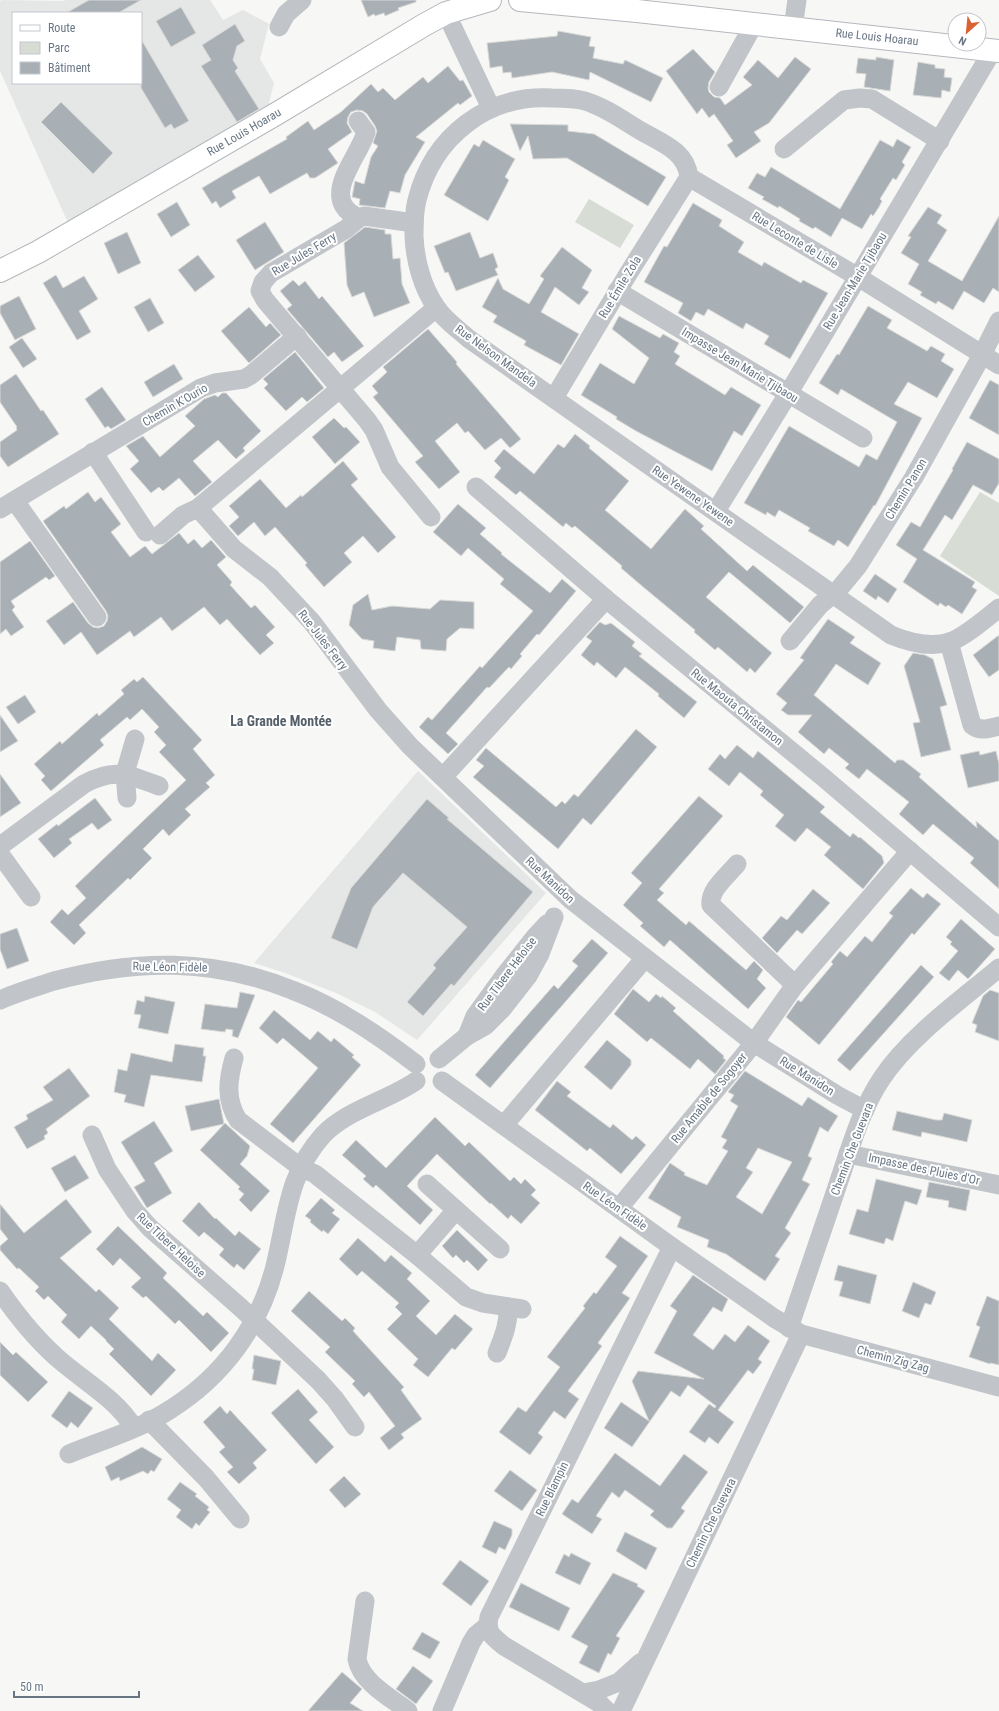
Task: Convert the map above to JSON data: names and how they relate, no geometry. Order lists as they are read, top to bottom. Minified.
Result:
{"streets":{"main road":["Rue Louis Hoarau"],"street":["Rue Leconte de Lisle","Rue Jules Ferry","Rue Jean-Marie Tjibaou","Rue Émile Zola","Rue Nelson Mandela","Impasse Jean Marie Tjibaou","Chemin K'Ourio","Chemin Panon","Rue Yewene Yewene","Rue Maouta Christamon","Rue Manidon","Rue Léon Fidèle","Rue Tibere Heloise","Rue Amable de Sogoyer","Chemin Che Guevara","Impasse des Pluies d'Or","Chemin Zig Zag","Rue Blampin"]},"crossings":[["Rue Louis Hoarau","Rue Jean-Marie Tjibaou"],["Rue Leconte de Lisle","Rue Jean-Marie Tjibaou"],["Rue Leconte de Lisle","Rue Émile Zola"],["Rue Leconte de Lisle","Rue Nelson Mandela"],["Rue Leconte de Lisle","Chemin Panon"],["Rue Jules Ferry","Chemin K'Ourio"],["Rue Jules Ferry","Rue Manidon"],["Rue Jean-Marie Tjibaou","Impasse Jean Marie Tjibaou"],["Rue Jean-Marie Tjibaou","Rue Yewene Yewene"],["Rue Émile Zola","Rue Nelson Mandela"],["Rue Émile Zola","Impasse Jean Marie Tjibaou"],["Rue Émile Zola","Rue Yewene Yewene"],["Rue Nelson Mandela","Rue Yewene Yewene"],["Chemin Panon","Rue Yewene Yewene"],["Rue Maouta Christamon","Rue Amable de Sogoyer"],["Rue Manidon","Rue Tibere Heloise"],["Rue Manidon","Rue Amable de Sogoyer"],["Rue Manidon","Chemin Che Guevara"],["Rue Léon Fidèle","Rue Tibere Heloise"],["Rue Léon Fidèle","Rue Amable de Sogoyer"],["Rue Léon Fidèle","Chemin Che Guevara"],["Rue Léon Fidèle","Chemin Zig Zag"],["Rue Léon Fidèle","Rue Blampin"],["Chemin Che Guevara","Impasse des Pluies d'Or"],["Chemin Che Guevara","Chemin Zig Zag"]],"districts":["La Grande Montée"],"legend":["Route","Parc","Bâtiment"],"scale_bar":"50 m","north":"bottom left"}
